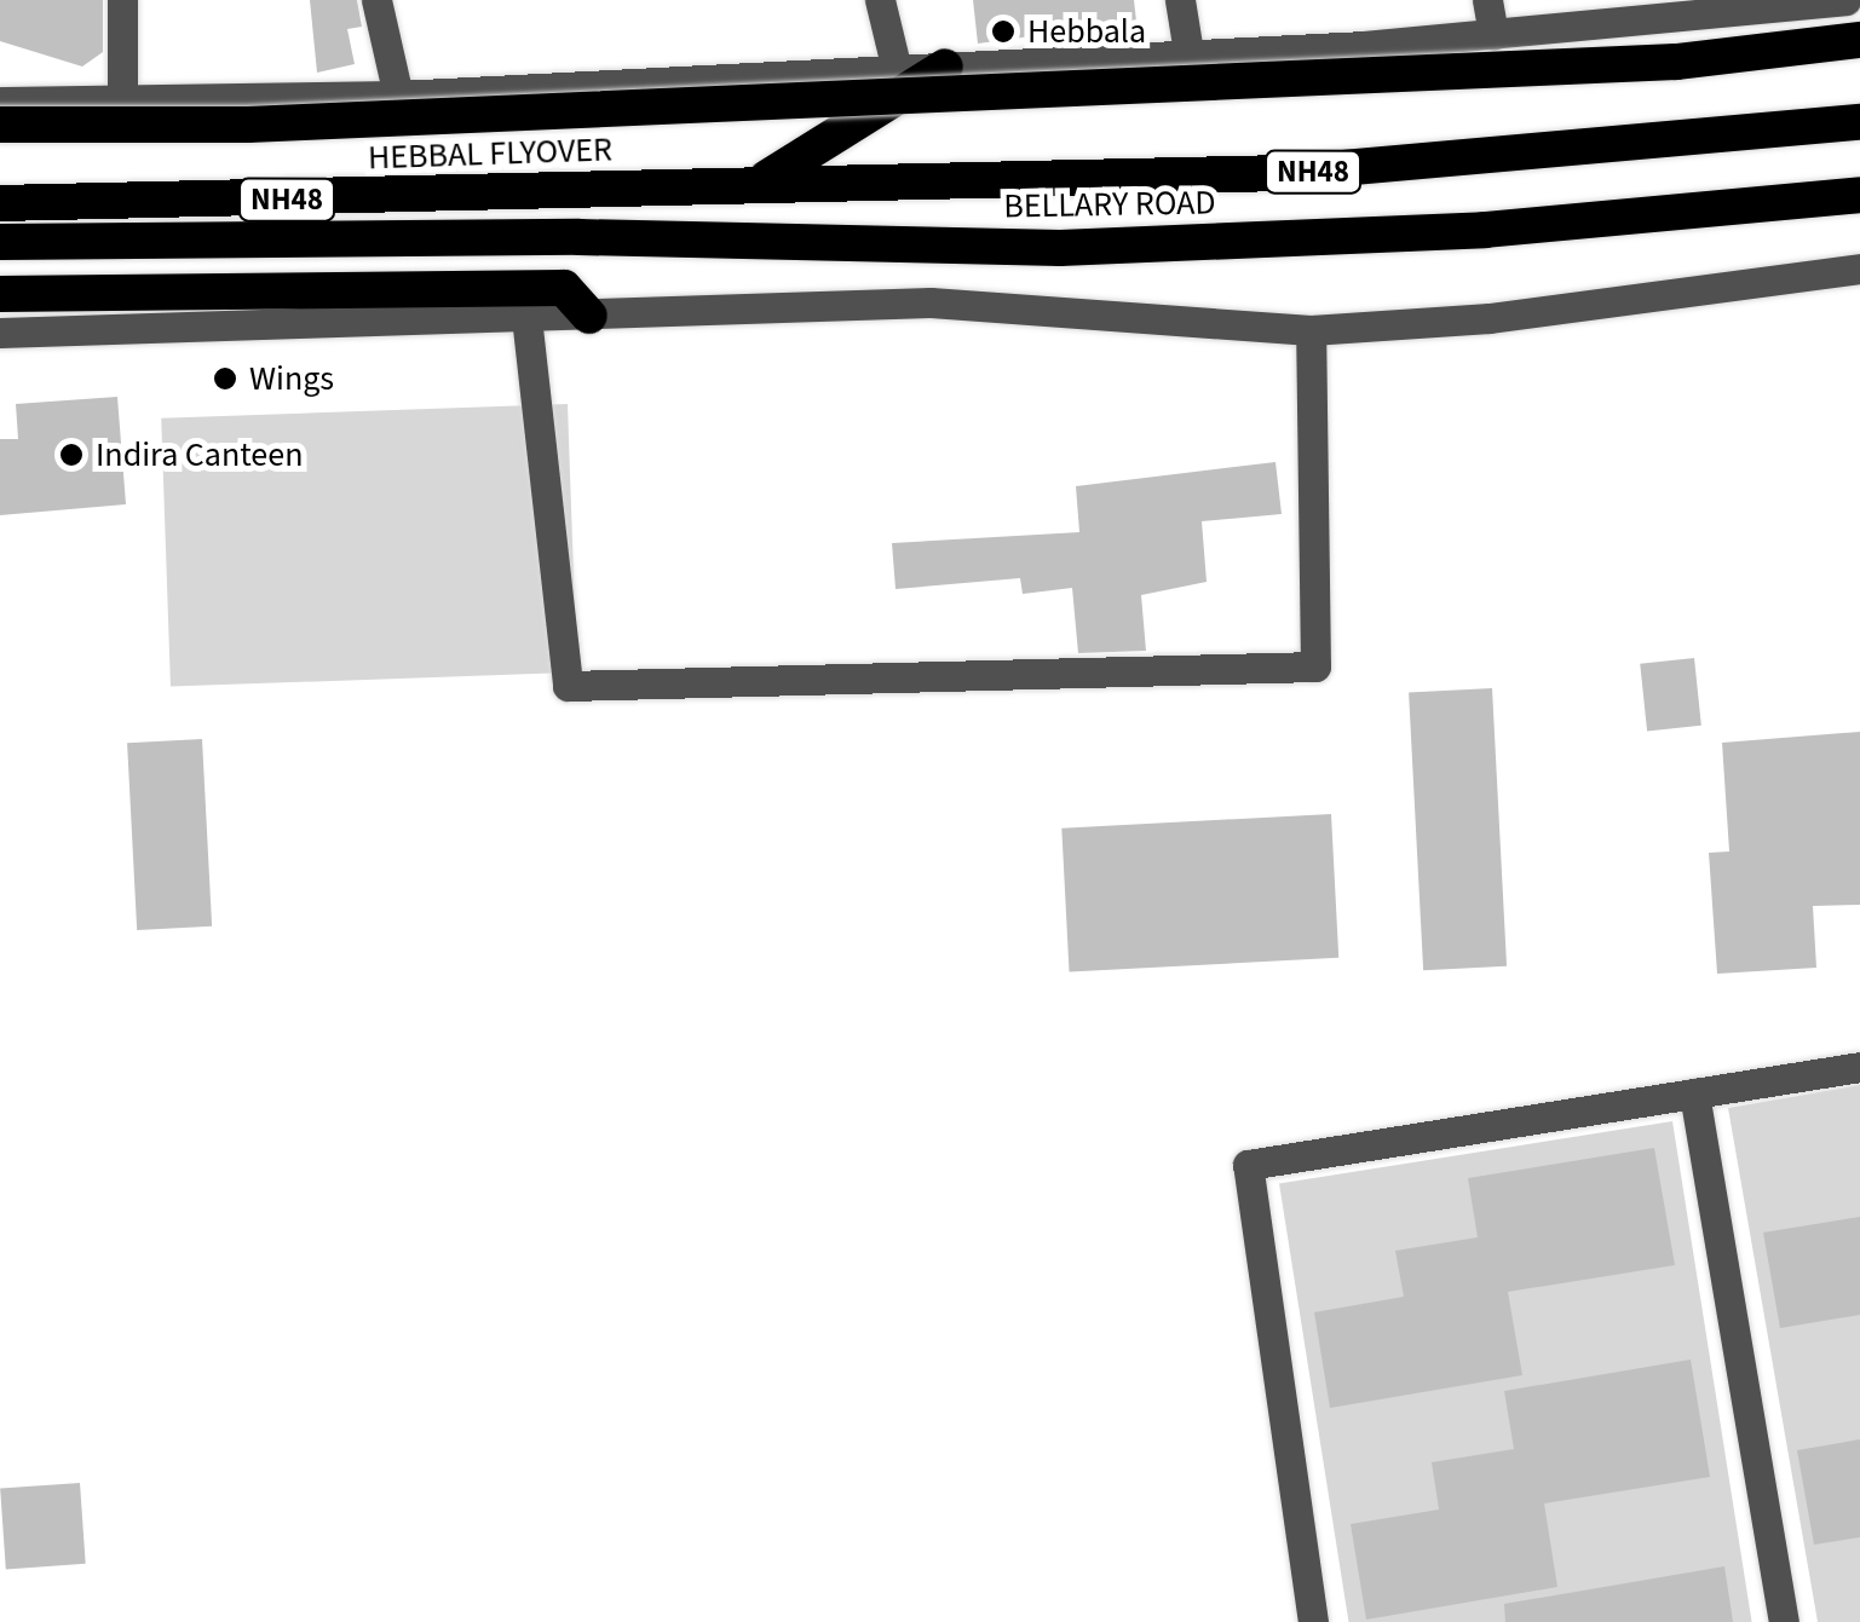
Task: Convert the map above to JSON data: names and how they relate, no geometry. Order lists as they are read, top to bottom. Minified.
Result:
{"streets":{"highway":["HEBBAL FLYOVER","NH48","BELLARY ROAD"]},"crossings":[["HEBBAL FLYOVER","BELLARY ROAD"]],"places":["Hebbala","Wings","Indira Canteen"]}
